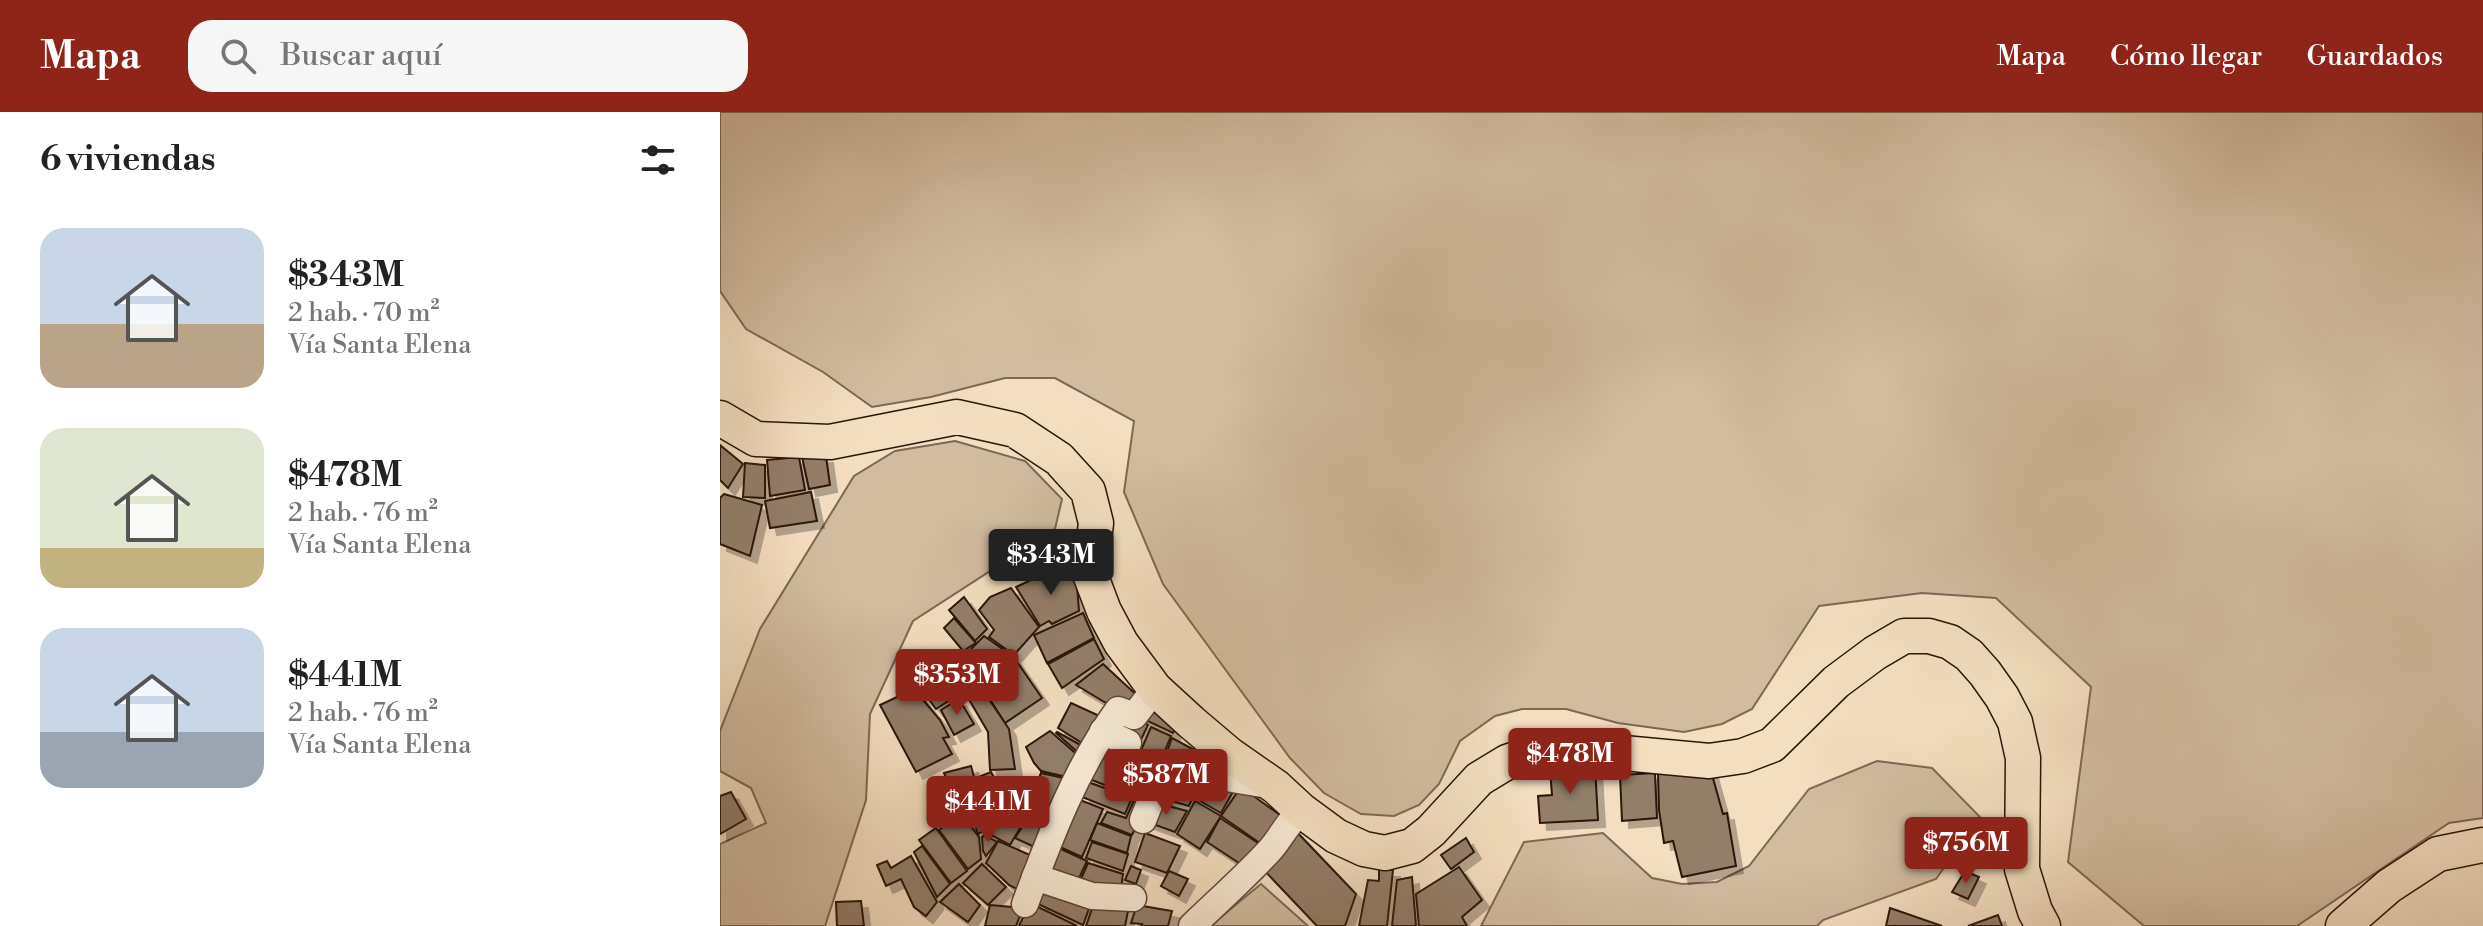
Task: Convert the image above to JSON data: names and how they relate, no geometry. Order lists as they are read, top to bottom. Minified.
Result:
{"page":{"header":"Mapa","search":"Buscar aquí","nav":["Mapa","Cómo llegar","Guardados"],"heading":"6 viviendas","list":[{"name":"$343M","note":"2 hab. · 70 m² · Vía Santa Elena"},{"name":"$478M","note":"2 hab. · 76 m² · Vía Santa Elena"},{"name":"$441M","note":"2 hab. · 76 m² · Vía Santa Elena"}],"price":["$343M","$353M","$478M","$587M","$441M","$756M"]}}
